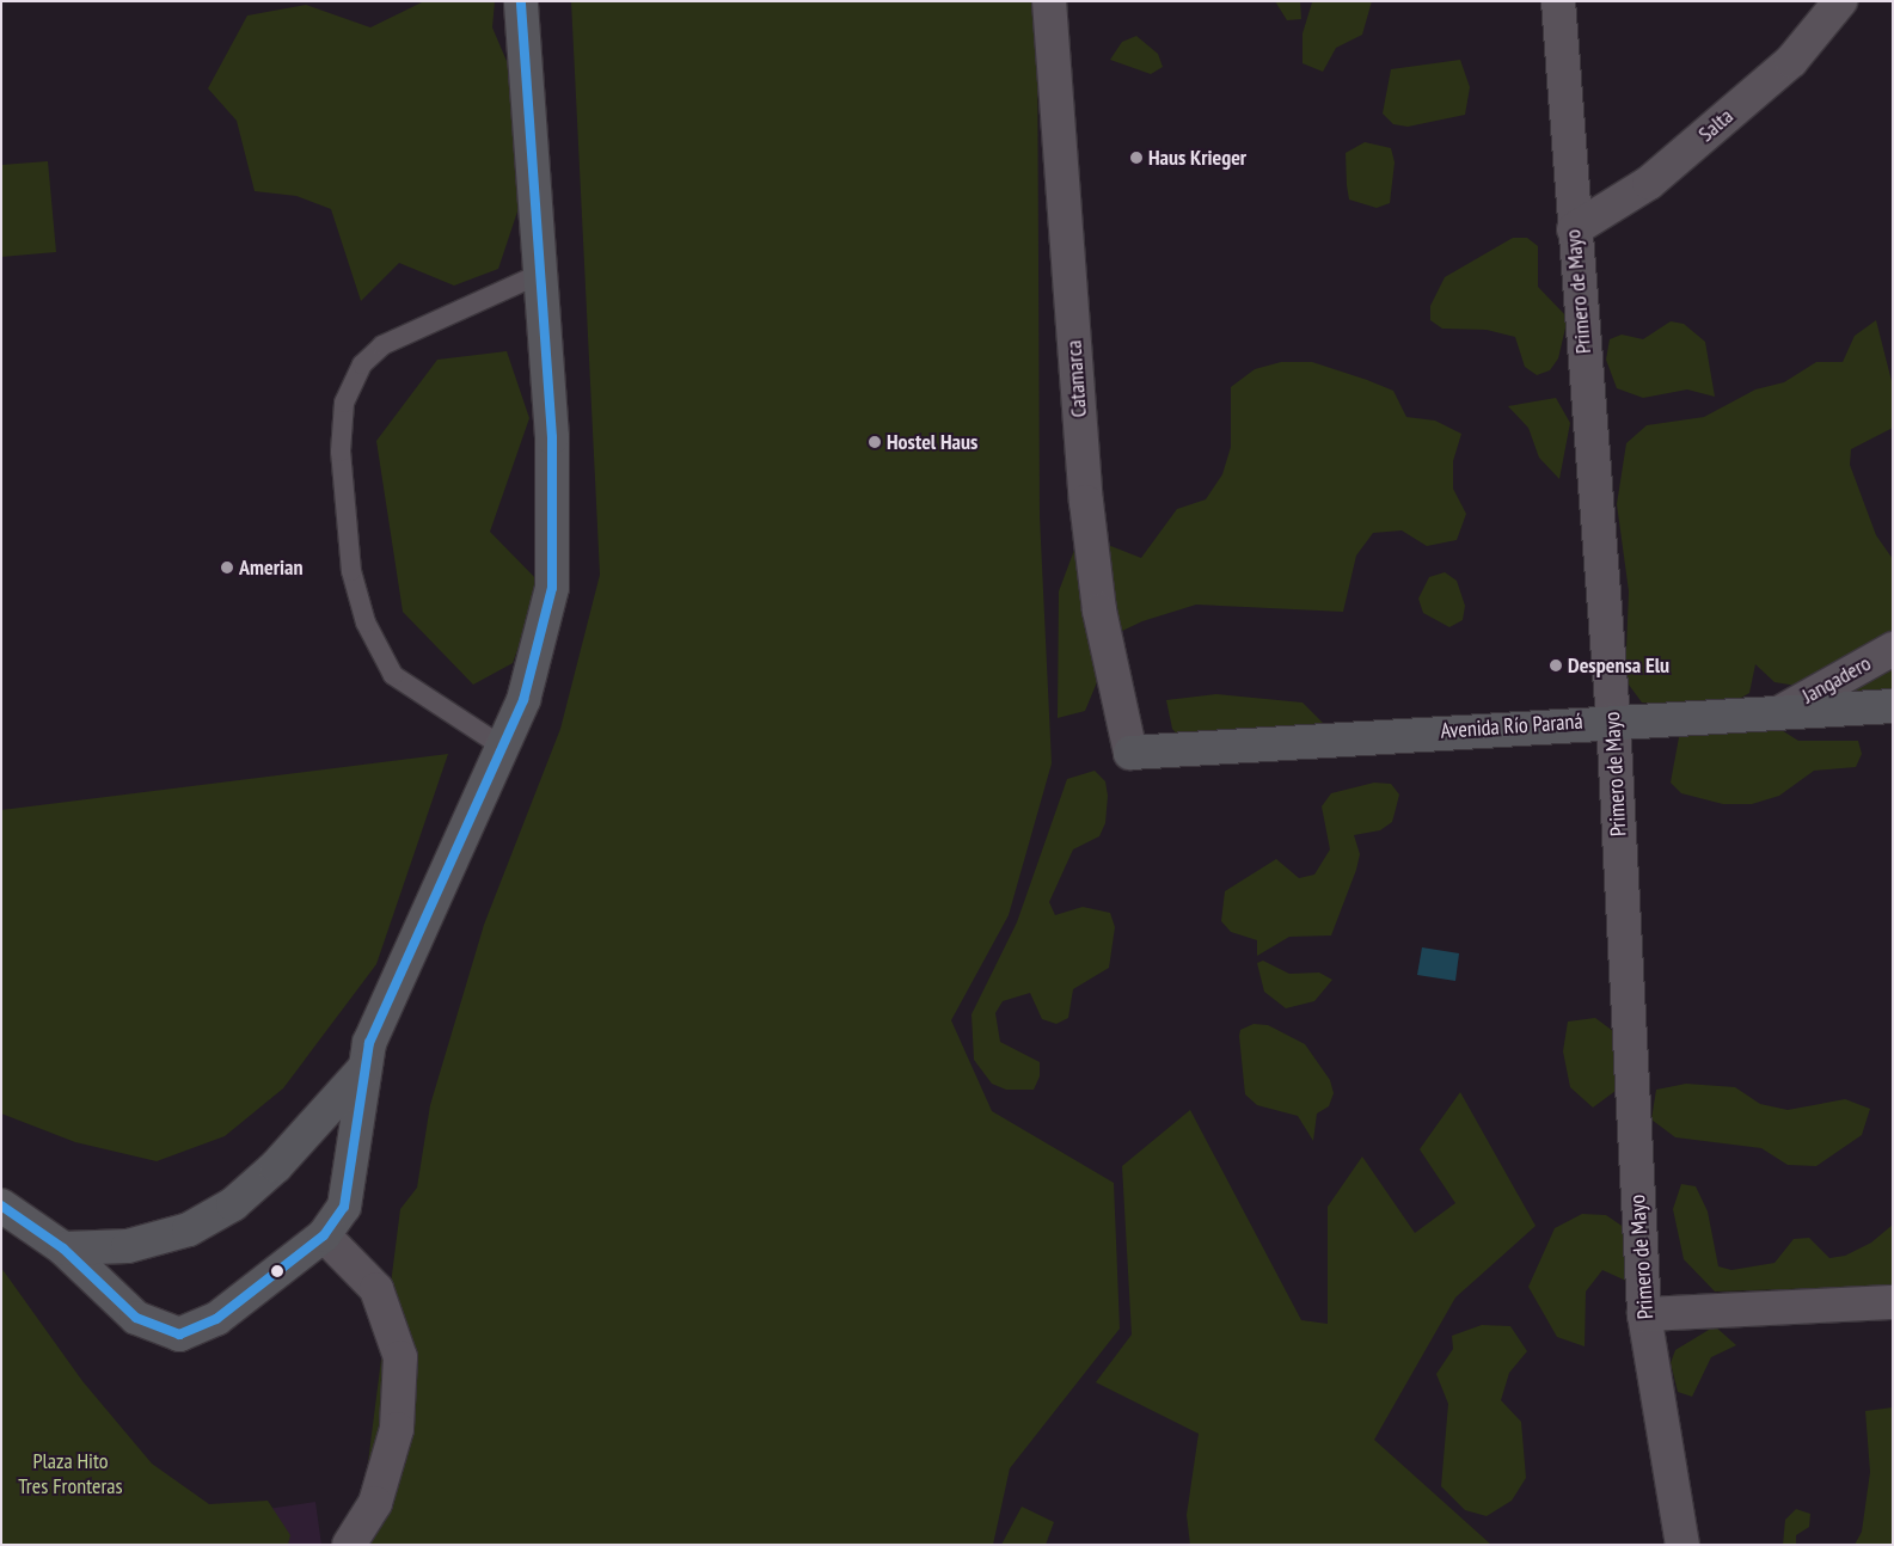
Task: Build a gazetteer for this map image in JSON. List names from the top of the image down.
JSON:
{
  "streets": {
    "main road": ["Avenida Río Paraná"],
    "street": [
      "Salta",
      "Primero de Mayo",
      "Catamarca",
      "Jangadero"
    ]
  },
  "crossings": [
    ["Salta", "Primero de Mayo"],
    ["Primero de Mayo", "Avenida Río Paraná"],
    ["Catamarca", "Avenida Río Paraná"],
    ["Jangadero", "Avenida Río Paraná"]
  ],
  "parks": ["Plaza Hito Tres Fronteras"],
  "places": [
    "Haus Krieger",
    "Hostel Haus",
    "Amerian",
    "Despensa Elu"
  ]
}
